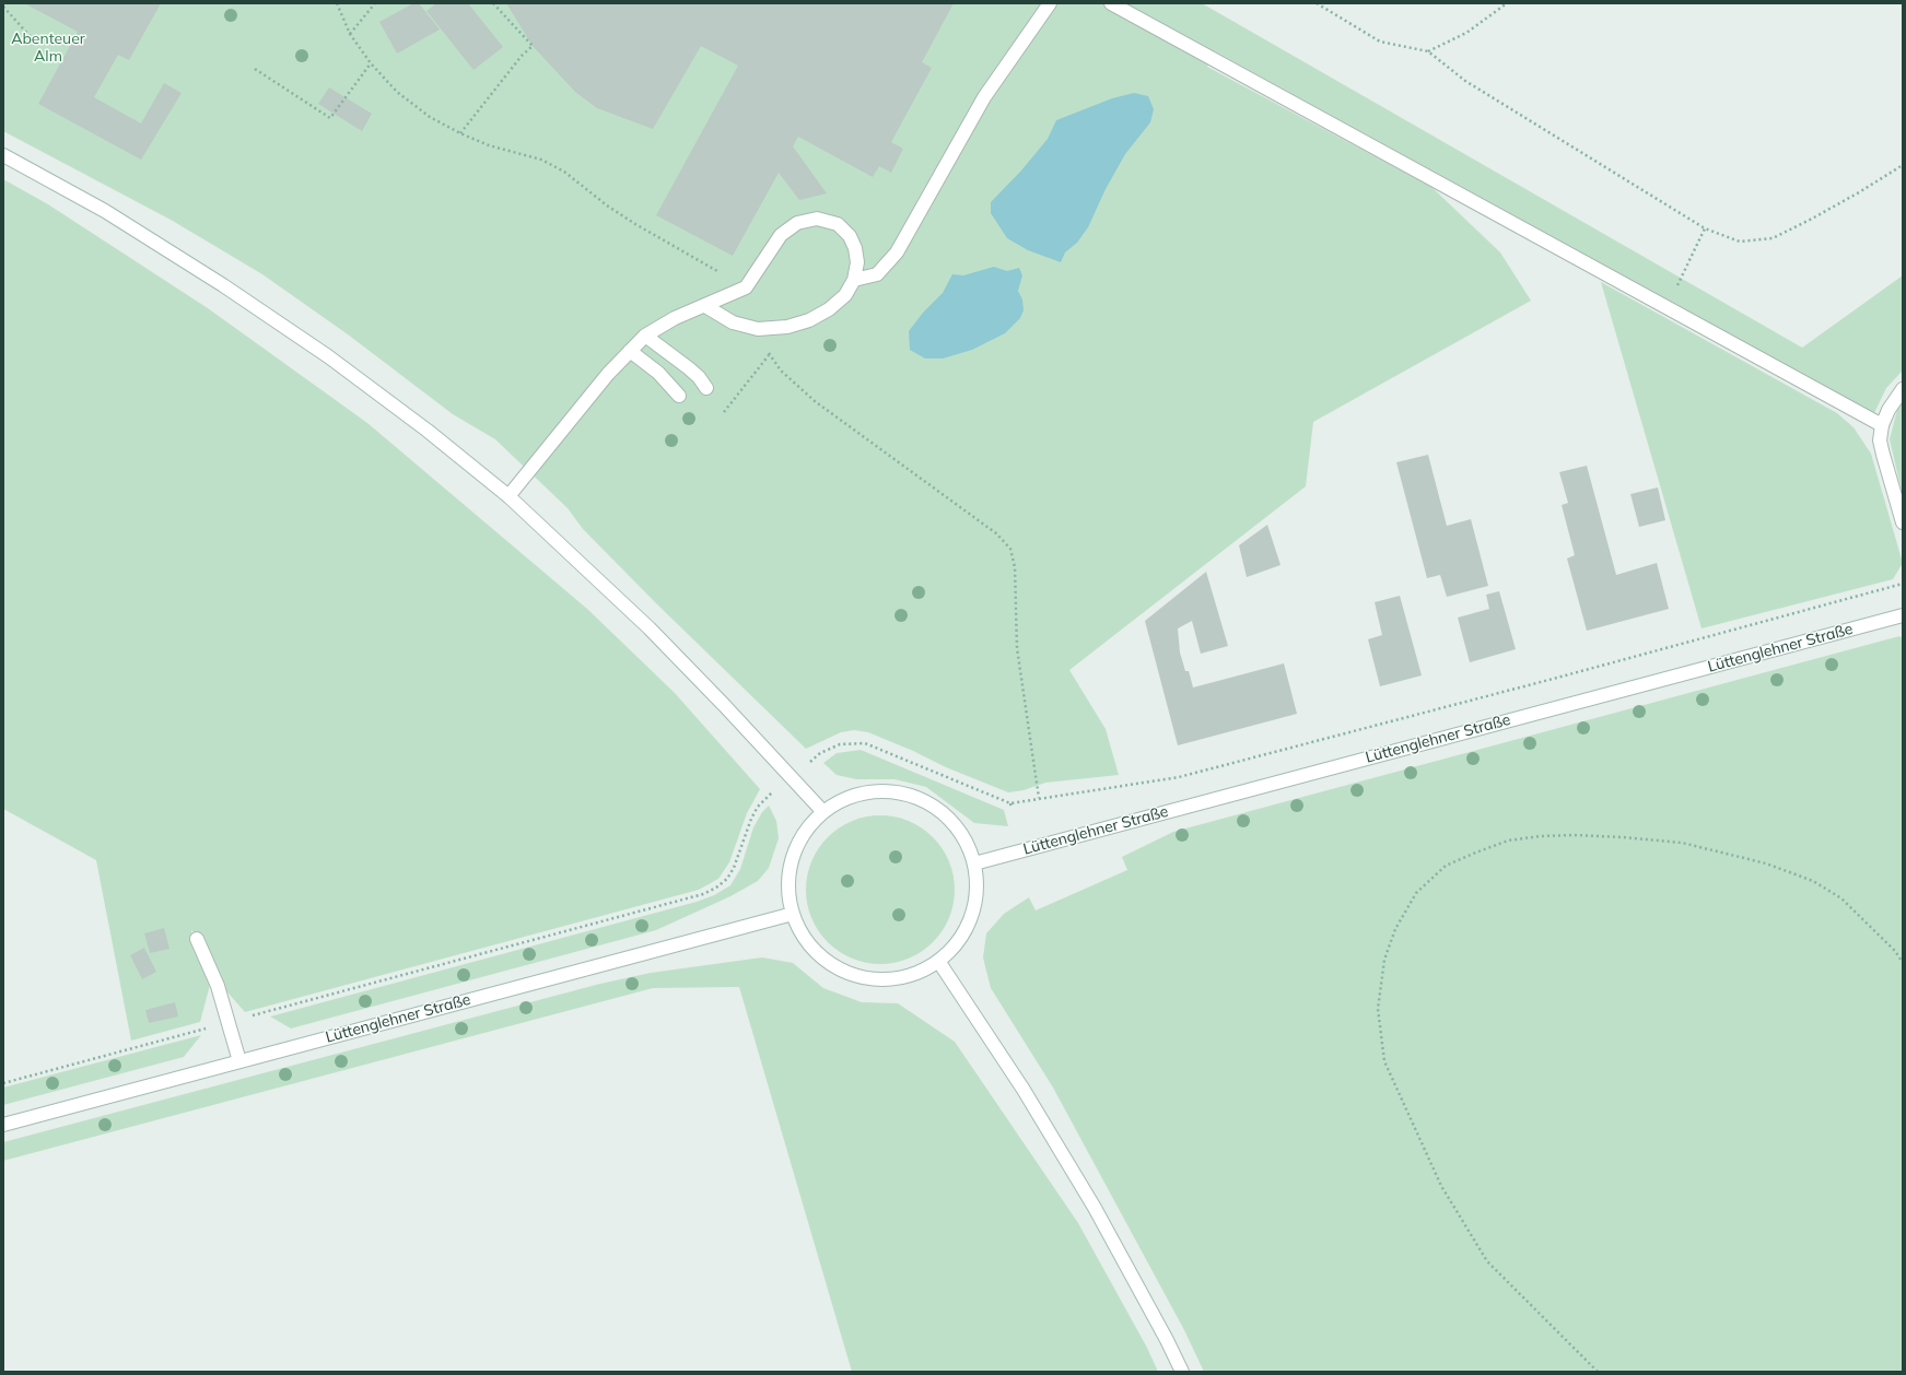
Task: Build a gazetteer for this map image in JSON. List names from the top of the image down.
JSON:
{
  "streets": {
    "main road": ["Lüttenglehner Straße"]
  },
  "parks": ["Abenteuer Alm"]
}
